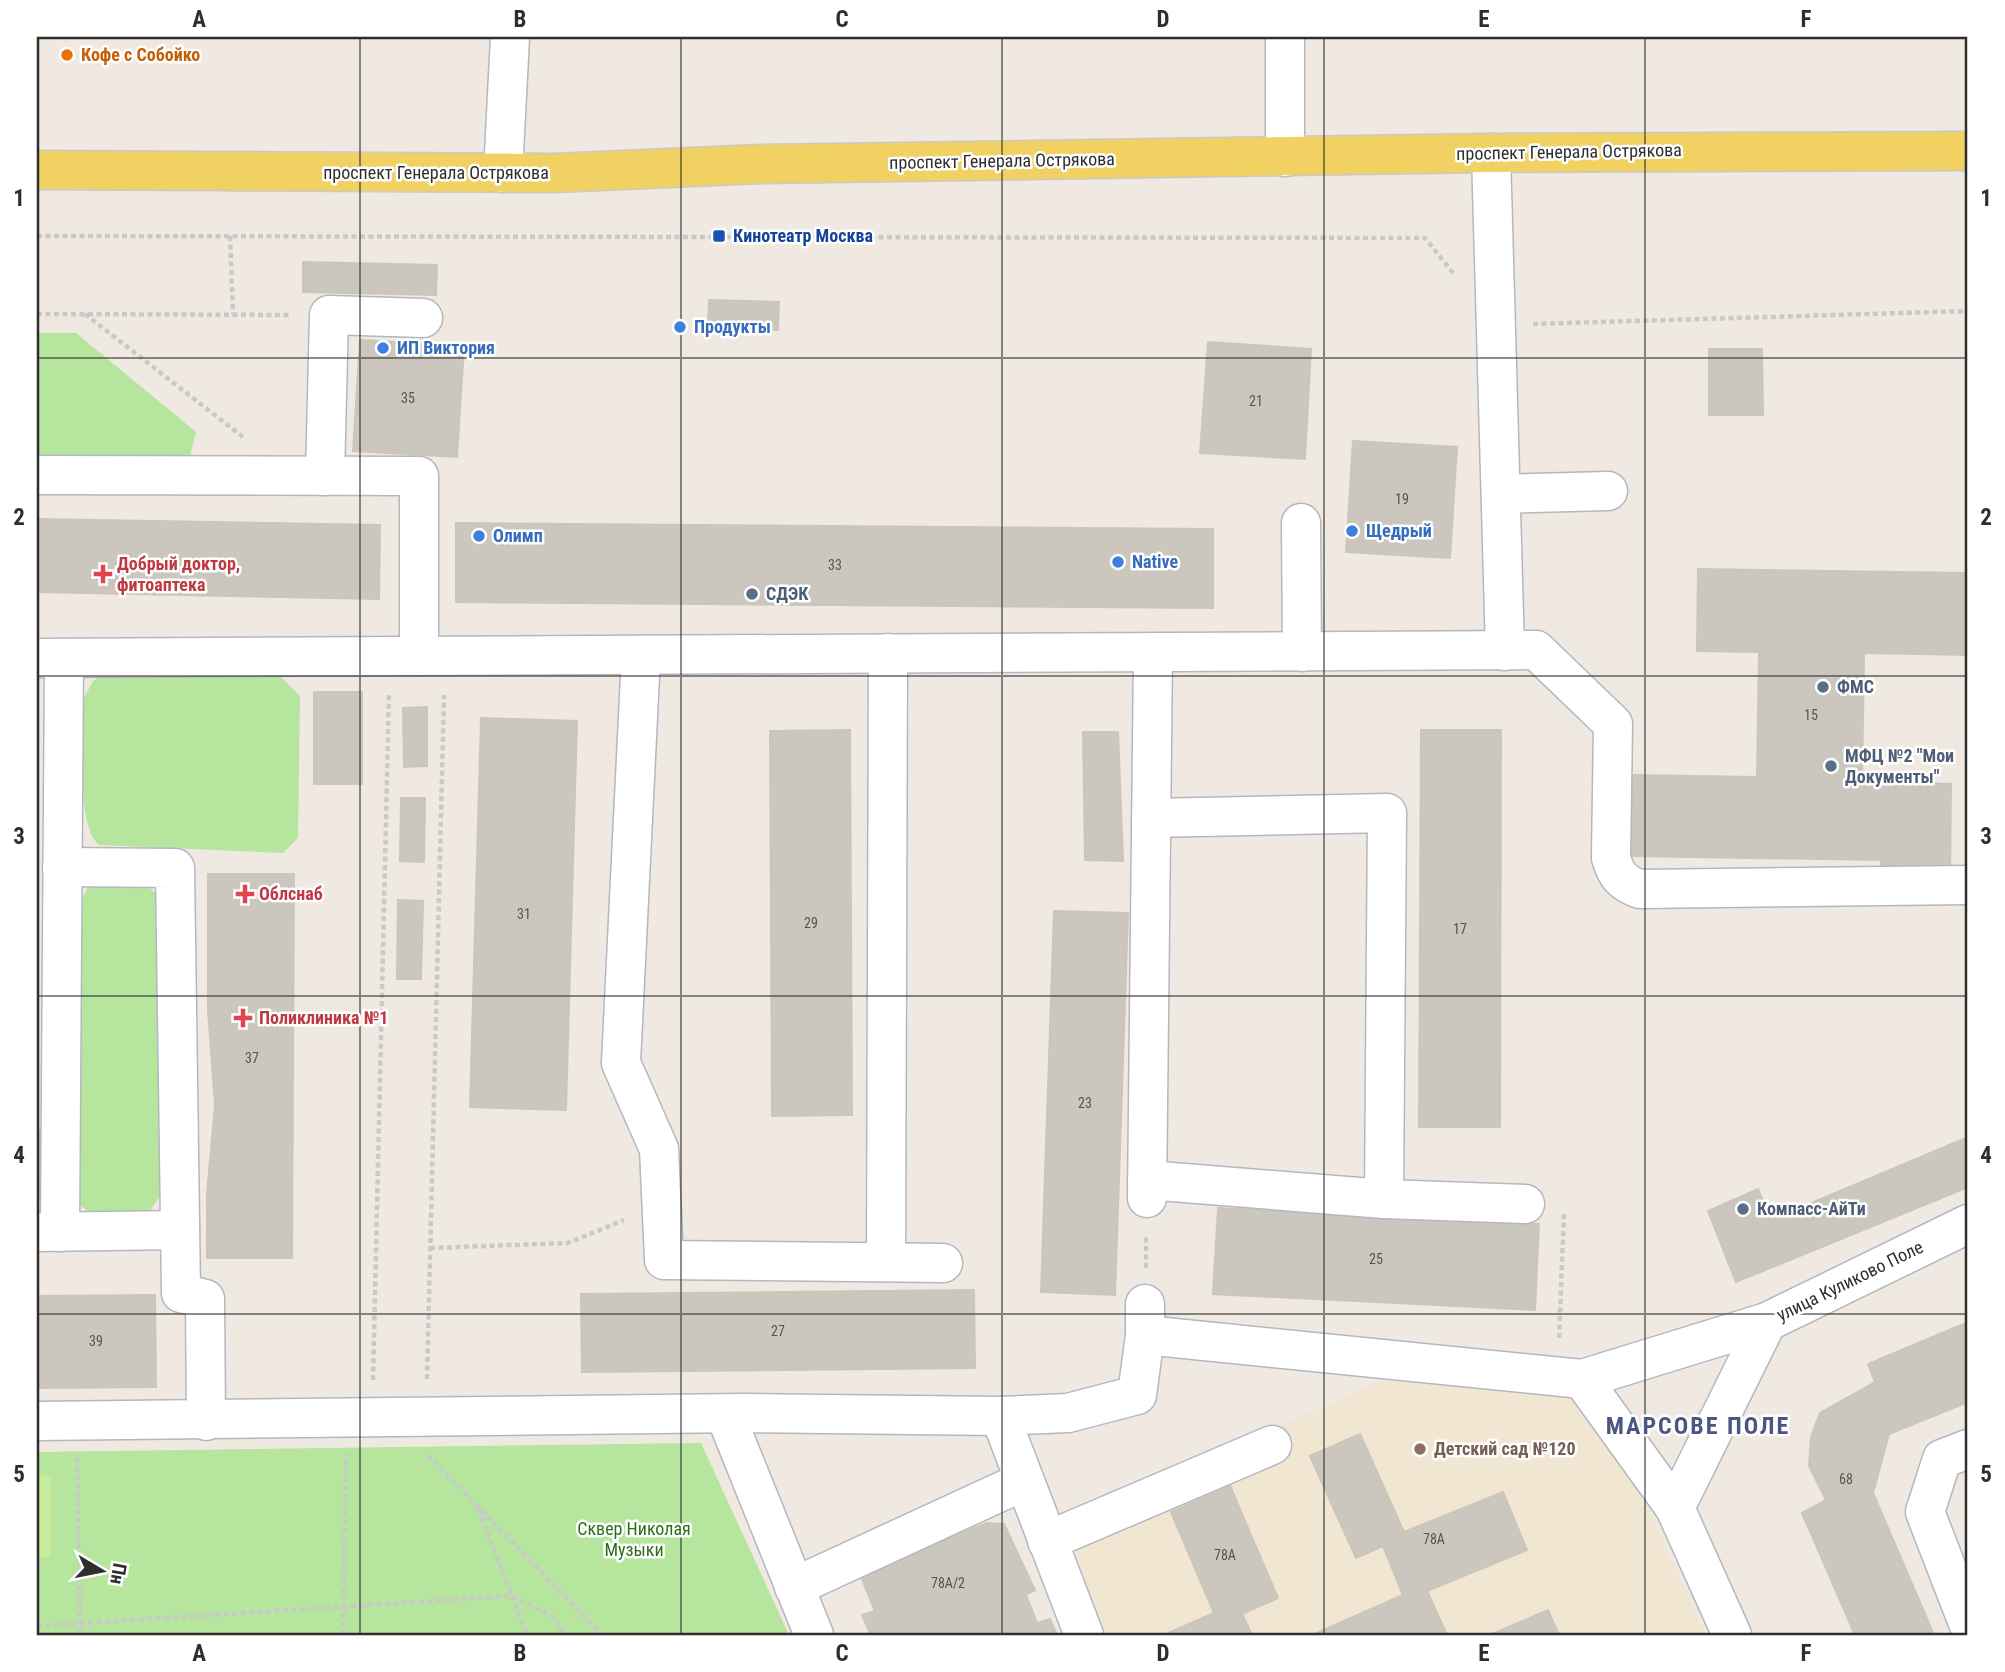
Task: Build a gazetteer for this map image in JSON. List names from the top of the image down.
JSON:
{
  "streets": {
    "main road": ["проспект Генерала Острякова"],
    "street": ["улица Куликово Поле"]
  },
  "districts": ["МАРСОВЕ ПОЛЕ"],
  "parks": ["Сквер Николая Музыки"],
  "places": {
    "other": [
      "Кофе с Собойко",
      "Продукты",
      "ИП Виктория",
      "Щедрый",
      "Олимп",
      "Native",
      "СДЭК",
      "ФМС",
      "МФЦ №2 \"Мои Документы\"",
      "Компасс-АйТи",
      "Детский сад №120"
    ],
    "transit": ["Кинотеатр Москва"],
    "health": ["Добрый доктор, фитоаптека", "Облснаб", "Поликлиника №1"]
  },
  "house_numbers": [
    "35",
    "21",
    "19",
    "33",
    "15",
    "31",
    "29",
    "17",
    "37",
    "23",
    "25",
    "27",
    "39",
    "68",
    "78А",
    "78А",
    "78А/2"
  ],
  "north": "right",
  "grid": {
    "columns": [
      "A",
      "B",
      "C",
      "D",
      "E",
      "F"
    ],
    "rows": [
      "1",
      "2",
      "3",
      "4",
      "5"
    ]
  }
}
